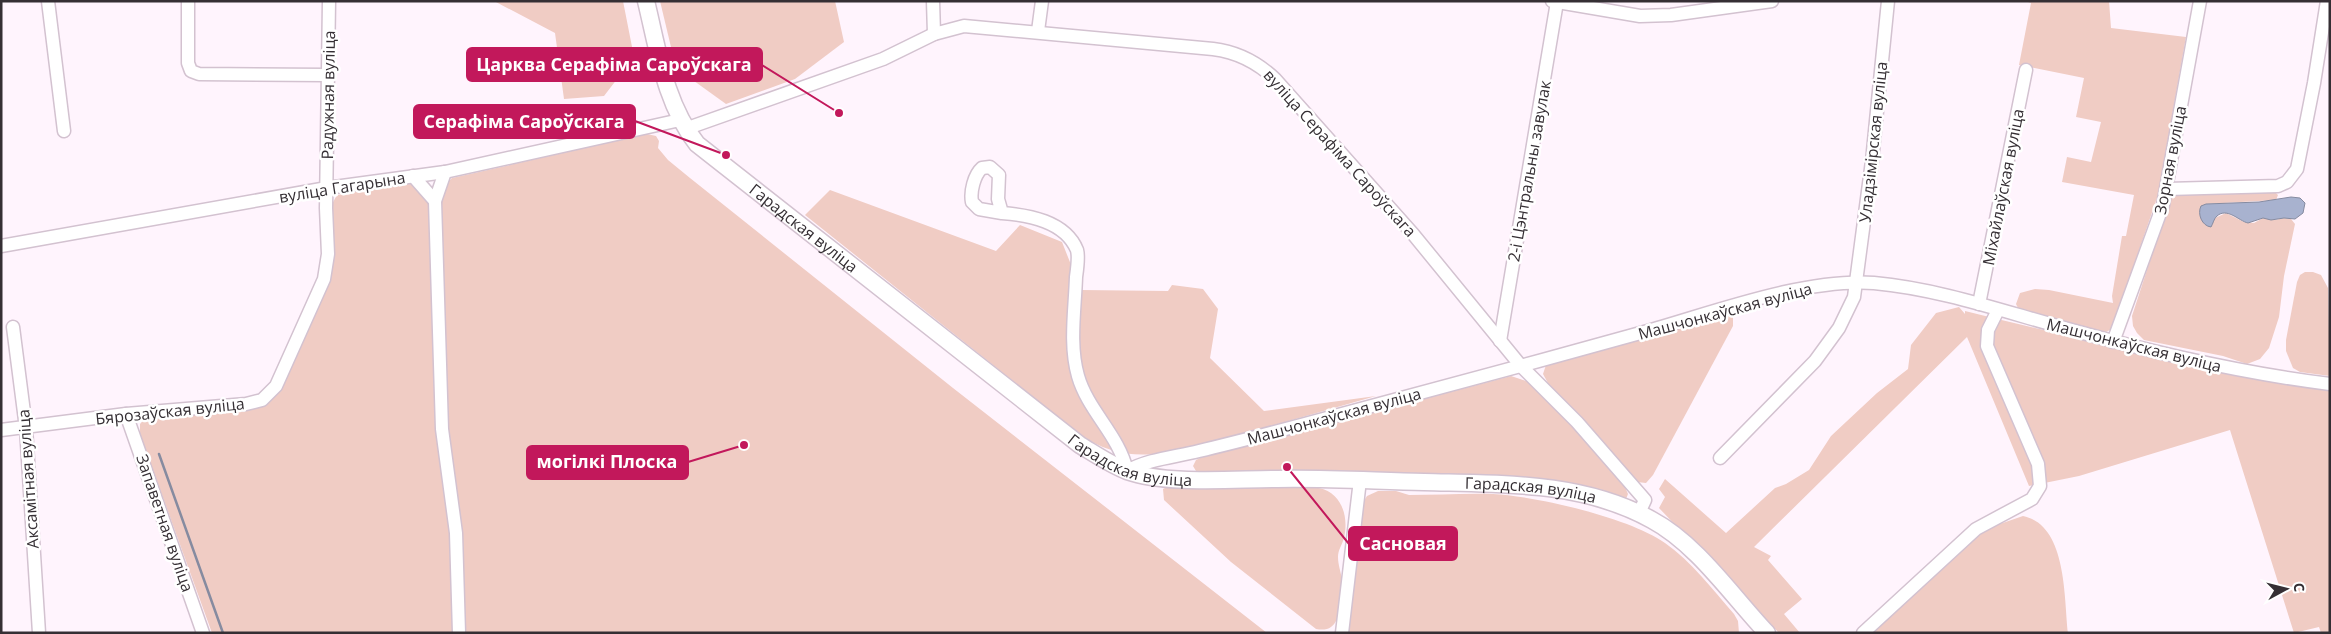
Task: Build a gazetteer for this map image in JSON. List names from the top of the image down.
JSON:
{
  "streets": {
    "main road": ["Гарадская вуліца"],
    "street": [
      "Радужная вуліца",
      "Уладзімірская вуліца",
      "вуліца Серафіма Сароўскага",
      "Зорная вуліца",
      "2-і Цэнтральны завулак",
      "вуліца Гагарына",
      "Міхайлаўская вуліца",
      "Машчонкаўская вуліца",
      "Бярозаўская вуліца",
      "Аксамітная вуліца",
      "Запаветная вуліца"
    ]
  },
  "crossings": [
    ["Радужная вуліца", "вуліца Гагарына"],
    ["Радужная вуліца", "Бярозаўская вуліца"],
    ["Уладзімірская вуліца", "Машчонкаўская вуліца"],
    ["вуліца Серафіма Сароўскага", "2-і Цэнтральны завулак"],
    ["вуліца Серафіма Сароўскага", "вуліца Гагарына"],
    ["вуліца Серафіма Сароўскага", "Гарадская вуліца"],
    ["вуліца Серафіма Сароўскага", "Машчонкаўская вуліца"],
    ["Зорная вуліца", "Машчонкаўская вуліца"],
    ["вуліца Гагарына", "Гарадская вуліца"],
    ["вуліца Гагарына", "Бярозаўская вуліца"],
    ["Міхайлаўская вуліца", "Машчонкаўская вуліца"],
    ["Гарадская вуліца", "Машчонкаўская вуліца"],
    ["Бярозаўская вуліца", "Аксамітная вуліца"],
    ["Бярозаўская вуліца", "Запаветная вуліца"]
  ],
  "places": [
    "Царква Серафіма Сароўскага",
    "Серафіма Сароўскага",
    "могілкі Плоска",
    "Сасновая"
  ],
  "north": "right"
}
